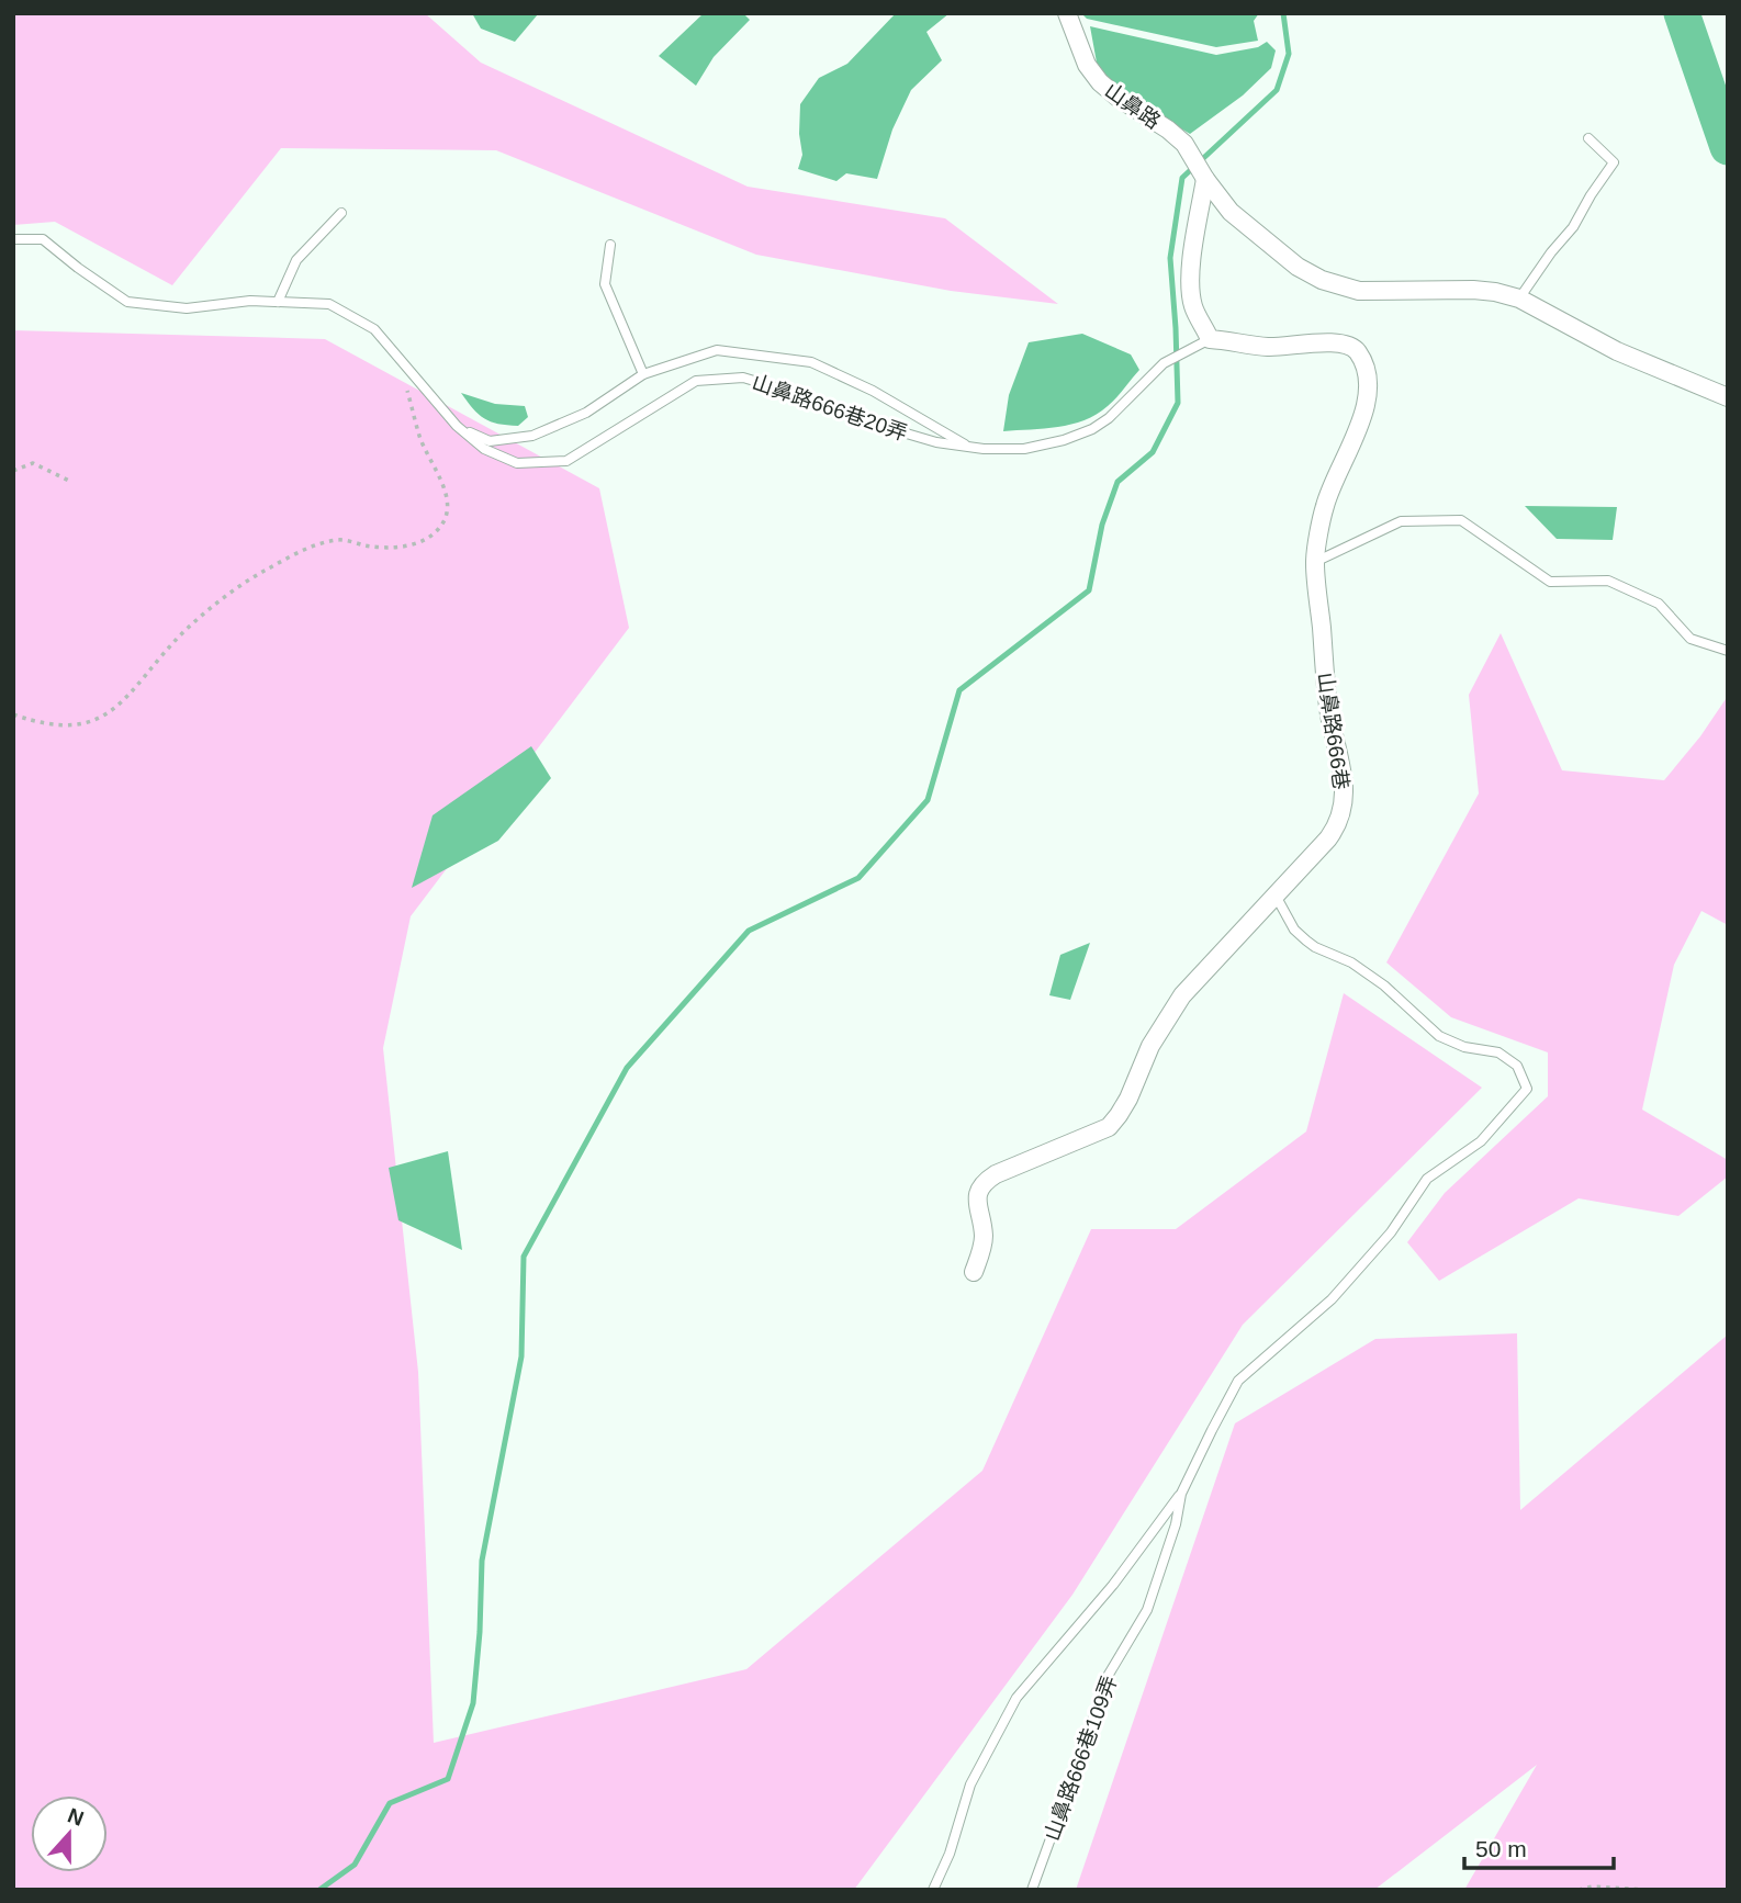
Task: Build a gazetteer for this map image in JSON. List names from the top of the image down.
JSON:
{
  "streets": {
    "street": ["山鼻路", "山鼻路666巷"],
    "lane": ["山鼻路666巷20弄", "山鼻路666巷109弄"]
  },
  "crossings": [
    ["山鼻路666巷20弄", "山鼻路666巷"],
    ["山鼻路666巷", "山鼻路666巷109弄"]
  ],
  "scale_bar": "50 m",
  "north": "top"
}
